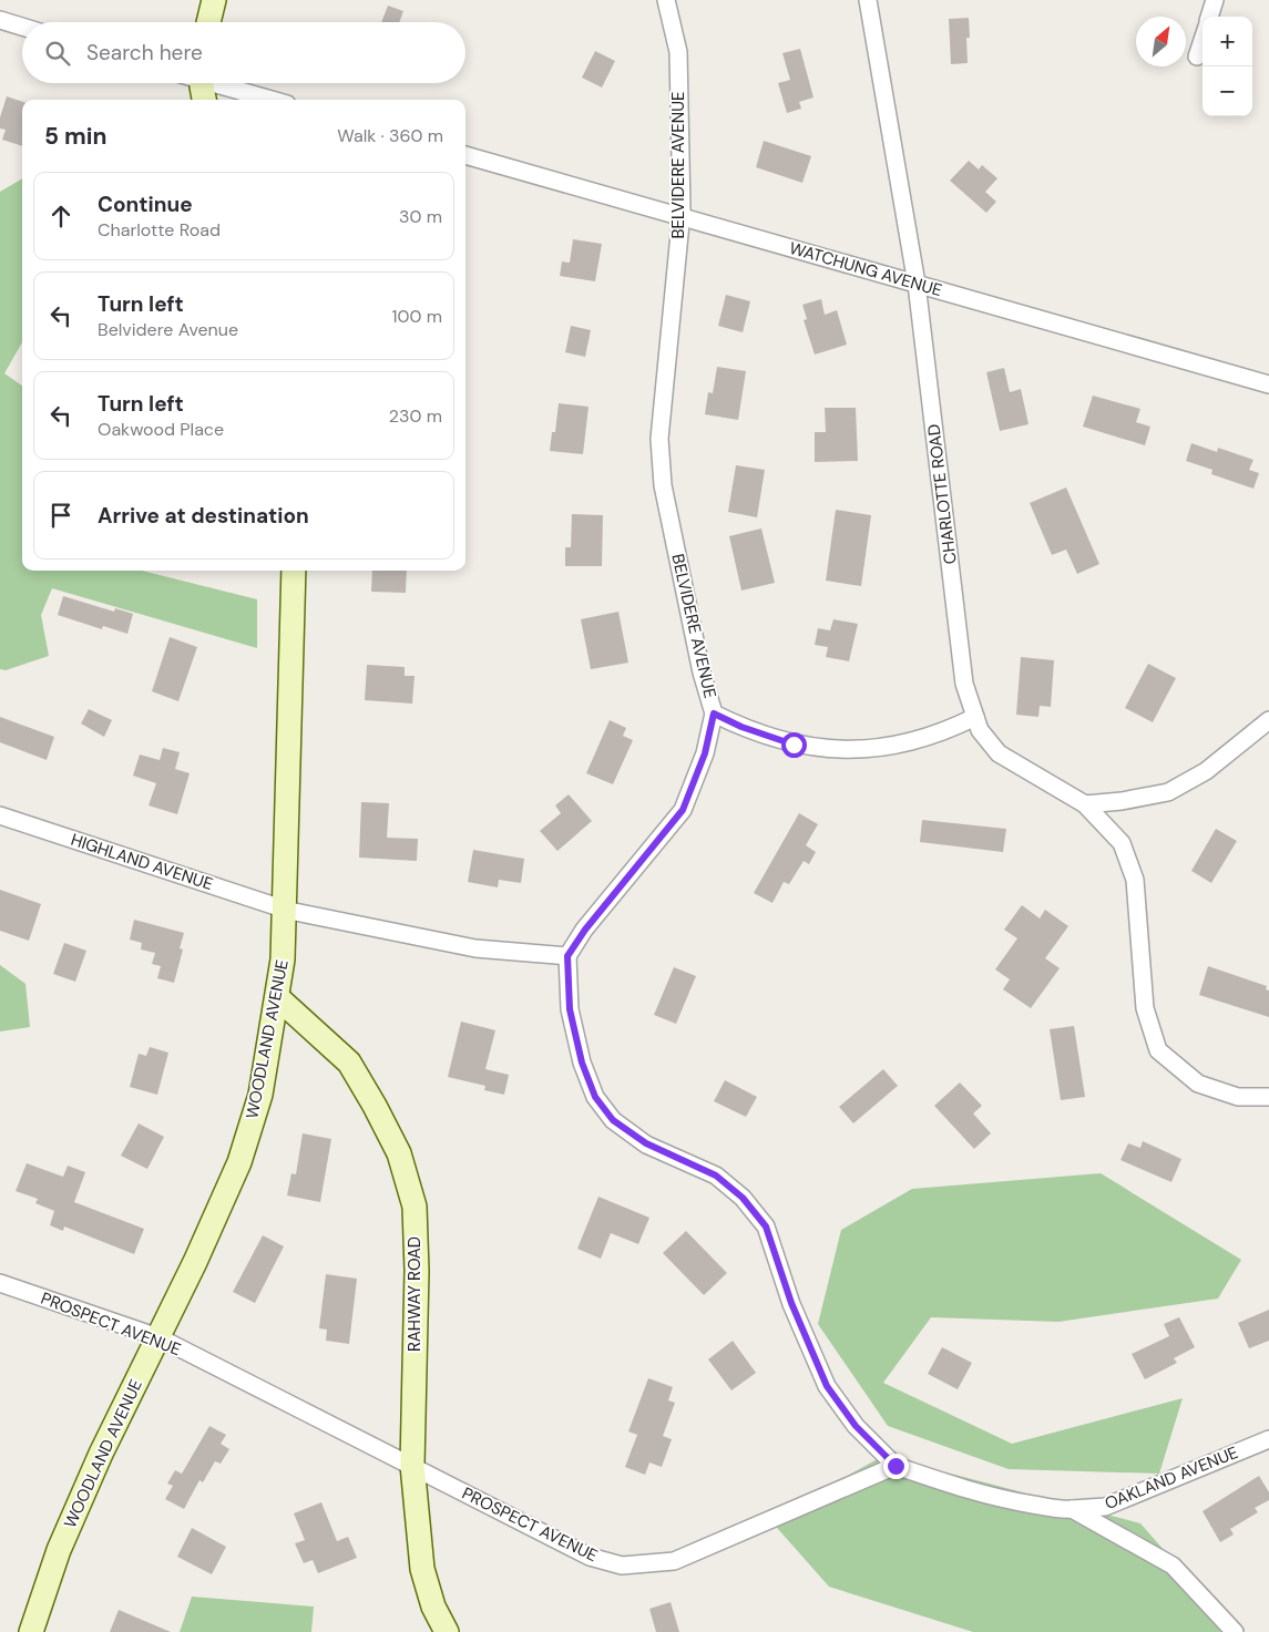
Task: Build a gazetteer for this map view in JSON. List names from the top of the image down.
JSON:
{
  "streets": {
    "street": [
      "BELVIDERE AVENUE",
      "WATCHUNG AVENUE",
      "CHARLOTTE ROAD",
      "HIGHLAND AVENUE",
      "WOODLAND AVENUE",
      "RAHWAY ROAD",
      "PROSPECT AVENUE",
      "OAKLAND AVENUE"
    ]
  },
  "crossings": [
    ["BELVIDERE AVENUE", "WATCHUNG AVENUE"],
    ["WATCHUNG AVENUE", "CHARLOTTE ROAD"],
    ["HIGHLAND AVENUE", "WOODLAND AVENUE"],
    ["WOODLAND AVENUE", "RAHWAY ROAD"],
    ["WOODLAND AVENUE", "PROSPECT AVENUE"],
    ["RAHWAY ROAD", "PROSPECT AVENUE"]
  ],
  "north": "top right",
  "page": {
    "map_buttons": ["+", "−"],
    "search": "Search here",
    "heading": ["5 min", "Walk · 360 m"],
    "list": [
      ["Continue", "Charlotte Road", "30 m"],
      ["Turn left", "Belvidere Avenue", "100 m"],
      ["Turn left", "Oakwood Place", "230 m"],
      "Arrive at destination"
    ]
  }
}
